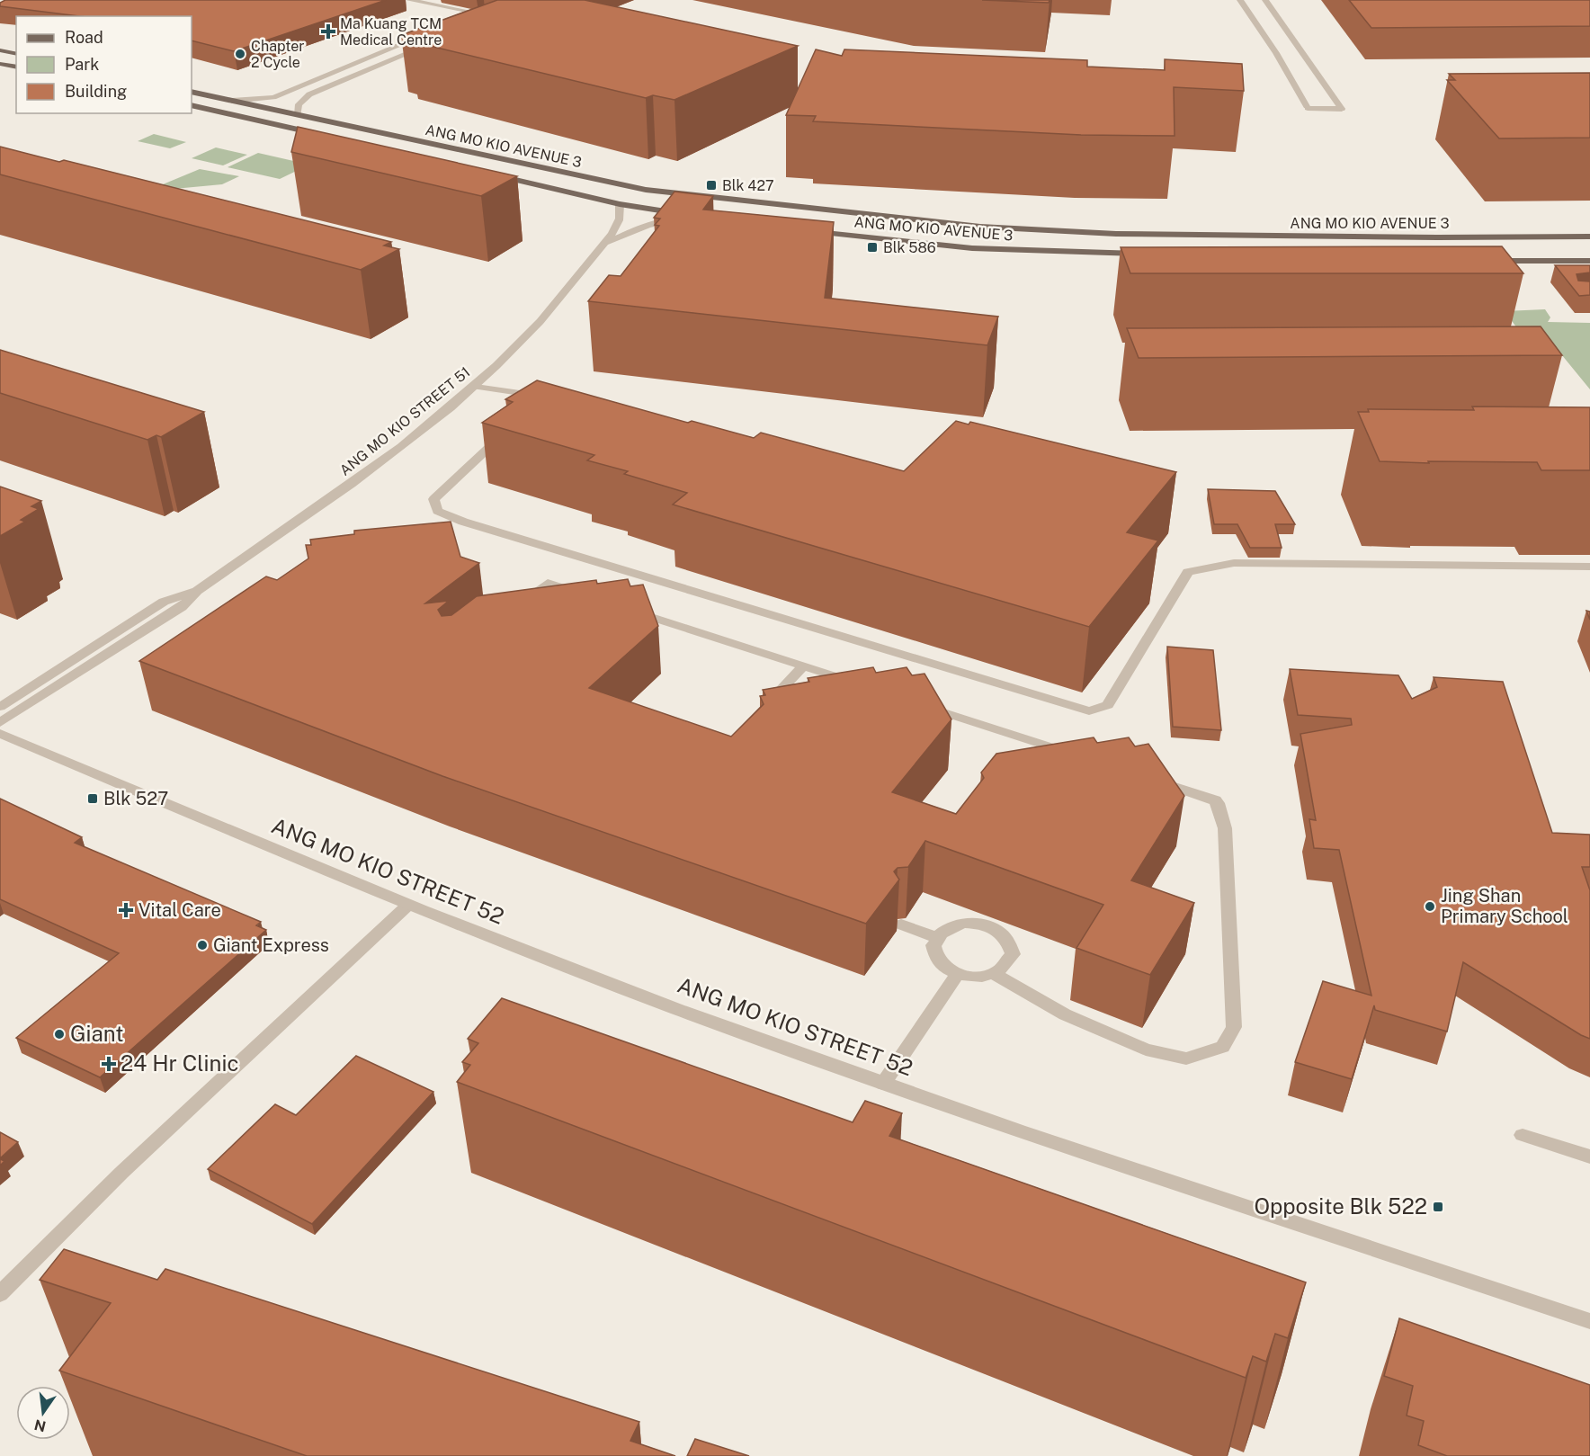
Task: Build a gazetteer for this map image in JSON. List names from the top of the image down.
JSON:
{
  "streets": {
    "main road": ["ANG MO KIO AVENUE 3"],
    "street": ["ANG MO KIO STREET 51", "ANG MO KIO STREET 52"]
  },
  "crossings": [
    ["ANG MO KIO AVENUE 3", "ANG MO KIO STREET 51"]
  ],
  "places": {
    "health": ["Ma Kuang TCM Medical Centre", "Vital Care", "24 Hr Clinic"],
    "other": [
      "Chapter 2 Cycle",
      "Jing Shan Primary School",
      "Giant Express",
      "Giant"
    ],
    "transit": [
      "Blk 427",
      "Blk 586",
      "Blk 527",
      "Opposite Blk 522"
    ]
  },
  "legend": ["Road", "Park", "Building"],
  "north": "bottom"
}
